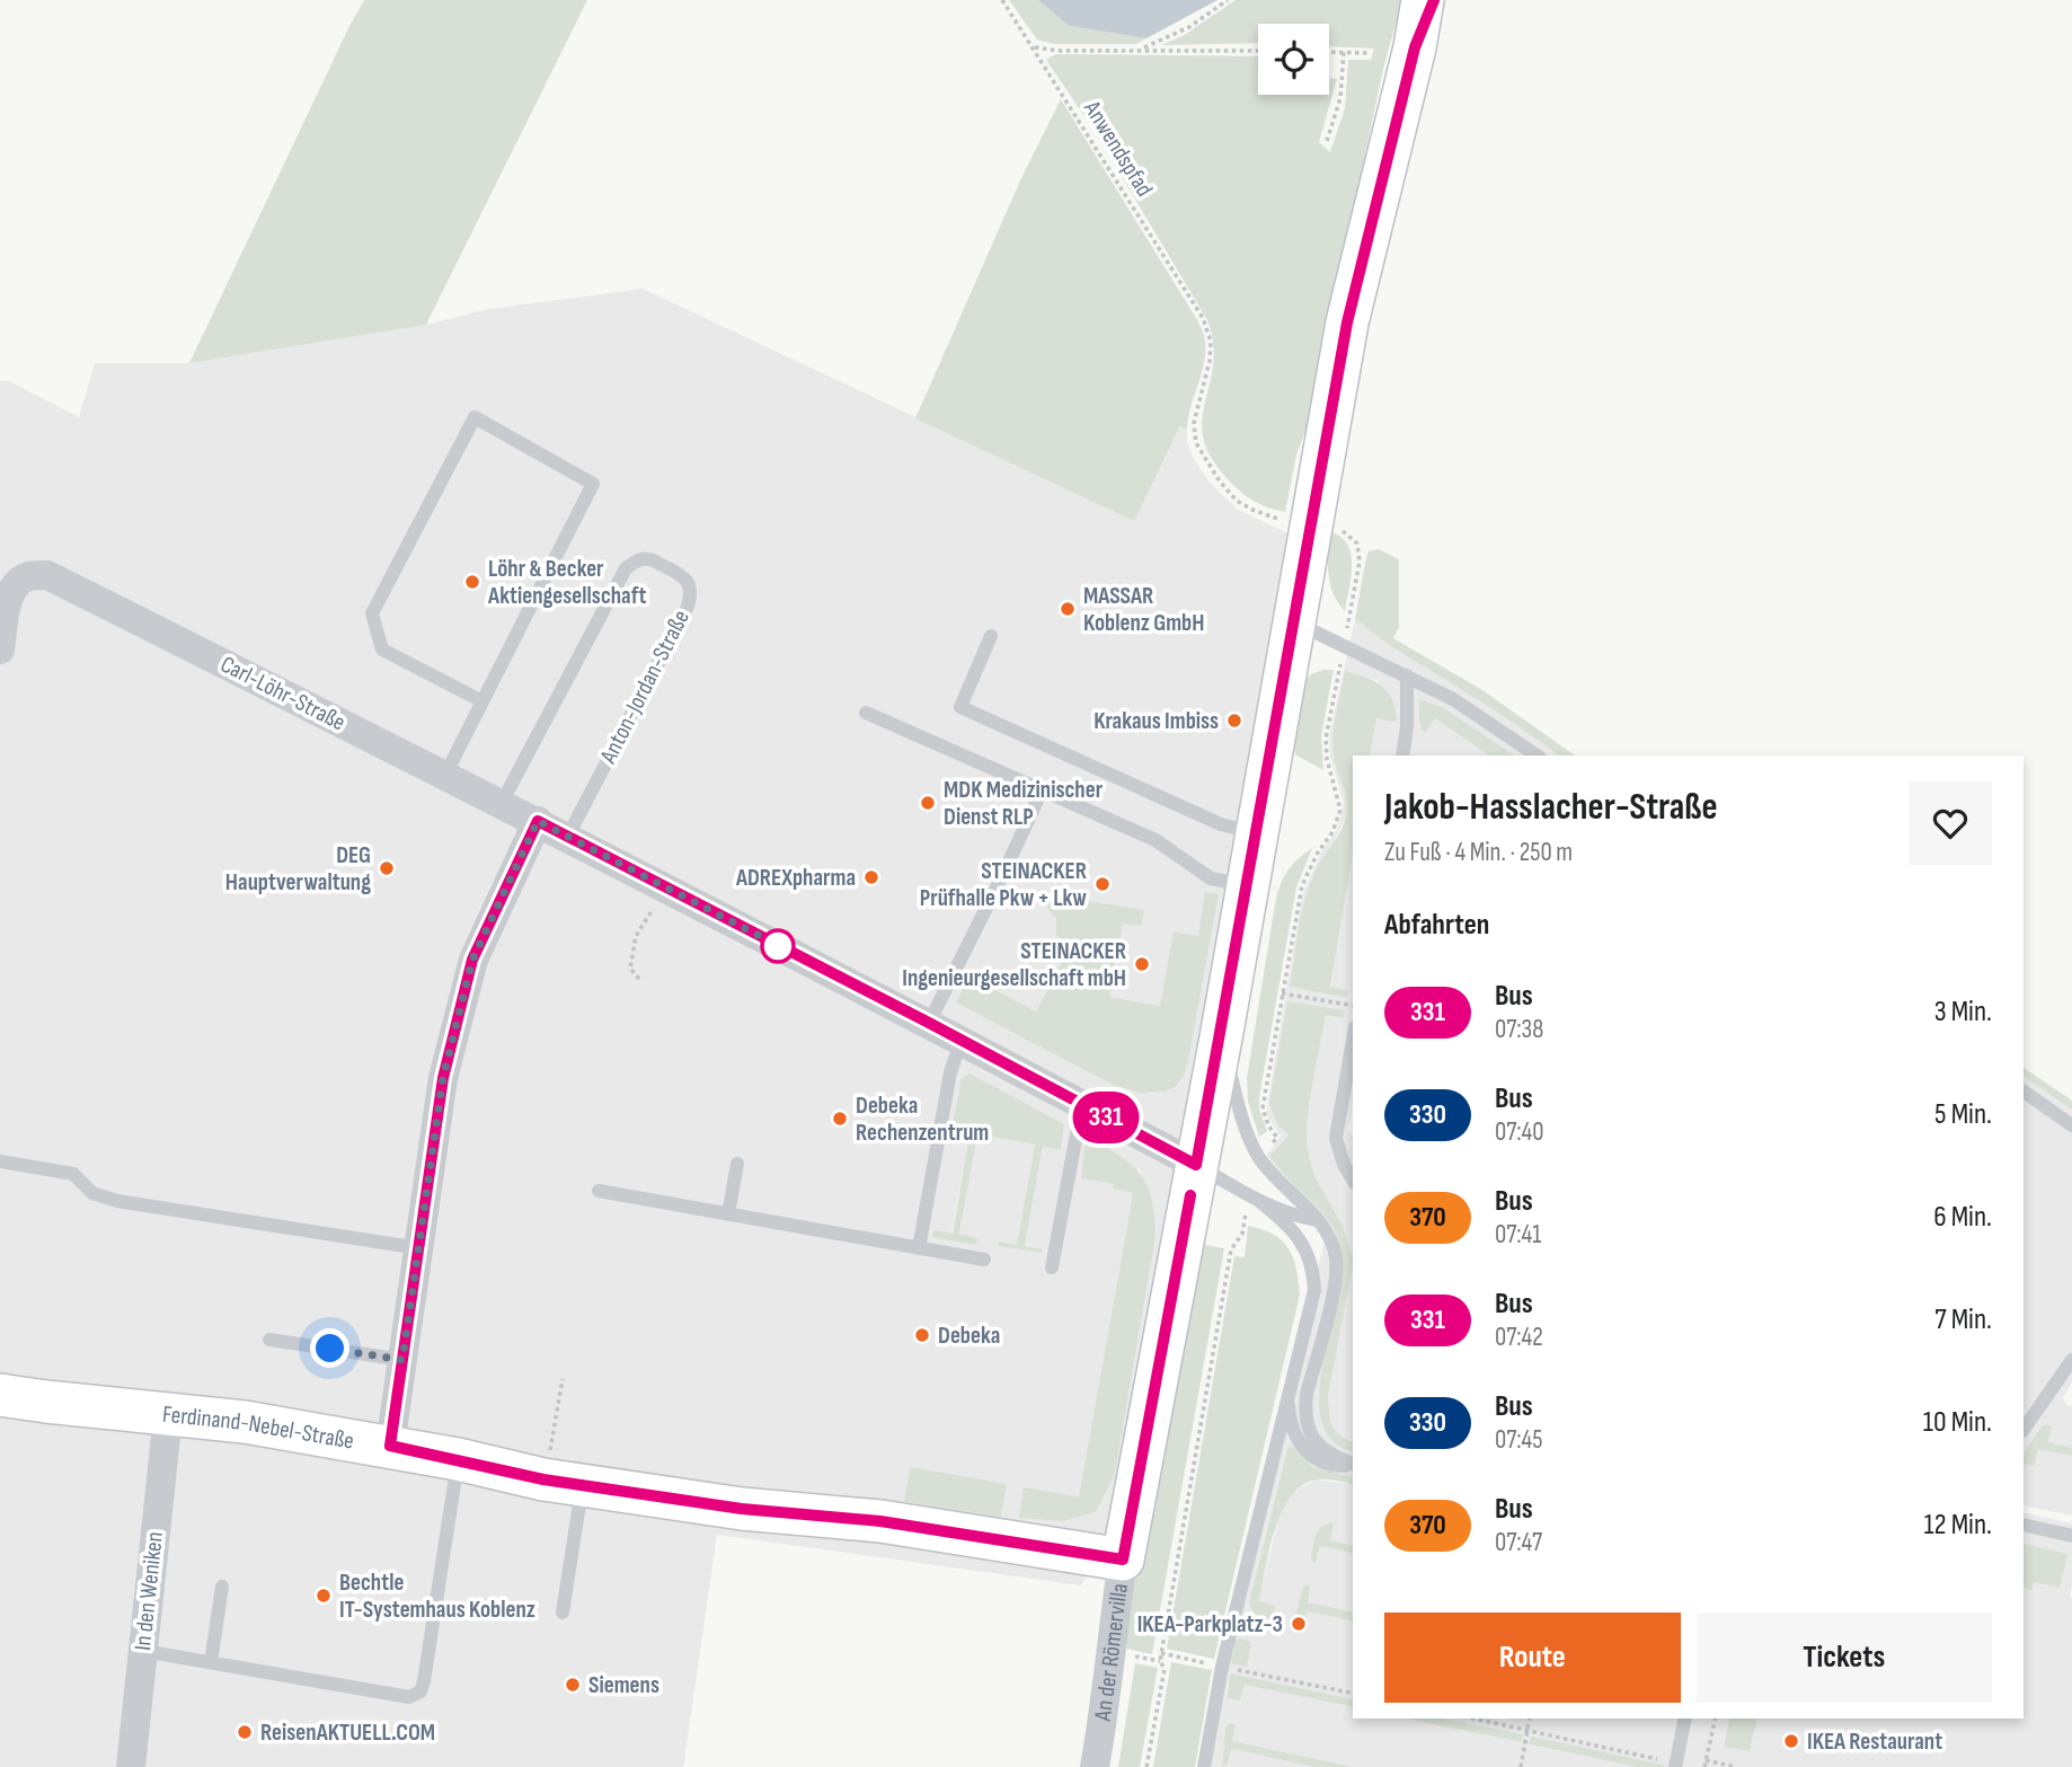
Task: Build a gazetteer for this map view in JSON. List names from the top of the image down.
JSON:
{
  "streets": {
    "street": [
      "Carl-Löhr-Straße",
      "Ferdinand-Nebel-Straße",
      "In den Weniken",
      "An der Römervilla"
    ],
    "lane": ["Anton-Jordan-Straße"],
    "path": ["Anwendspfad"]
  },
  "crossings": [
    ["Anwendspfad", "An der Römervilla"],
    ["Anton-Jordan-Straße", "Carl-Löhr-Straße"],
    ["Carl-Löhr-Straße", "An der Römervilla"],
    ["Ferdinand-Nebel-Straße", "In den Weniken"],
    ["Ferdinand-Nebel-Straße", "An der Römervilla"]
  ],
  "places": [
    "Löhr & Becker Aktiengesellschaft",
    "MASSAR Koblenz GmbH",
    "Krakaus Imbiss",
    "MDK Medizinischer Dienst RLP",
    "DEG Hauptverwaltung",
    "ADREXpharma",
    "STEINACKER Prüfhalle Pkw + Lkw",
    "STEINACKER Ingenieurgesellschaft mbH",
    "Debeka Rechenzentrum",
    "Debeka",
    "Bechtle IT-Systemhaus Koblenz",
    "IKEA-Parkplatz-3",
    "Siemens",
    "ReisenAKTUELL.COM",
    "IKEA Restaurant"
  ],
  "lines": ["bus line 331"],
  "page": {
    "on_map": "331",
    "heading": [
      ["Jakob-Hasslacher-Straße", "Zu Fuß · 4 Min. · 250 m"],
      "Abfahrten"
    ],
    "list": [
      {
        "mark": "331",
        "name": "Bus",
        "note": "07:38",
        "value": "3 Min."
      },
      {
        "mark": "330",
        "name": "Bus",
        "note": "07:40",
        "value": "5 Min."
      },
      {
        "mark": "370",
        "name": "Bus",
        "note": "07:41",
        "value": "6 Min."
      },
      {
        "mark": "331",
        "name": "Bus",
        "note": "07:42",
        "value": "7 Min."
      },
      {
        "mark": "330",
        "name": "Bus",
        "note": "07:45",
        "value": "10 Min."
      },
      {
        "mark": "370",
        "name": "Bus",
        "note": "07:47",
        "value": "12 Min."
      }
    ],
    "buttons": ["Route", "Tickets"]
  }
}
